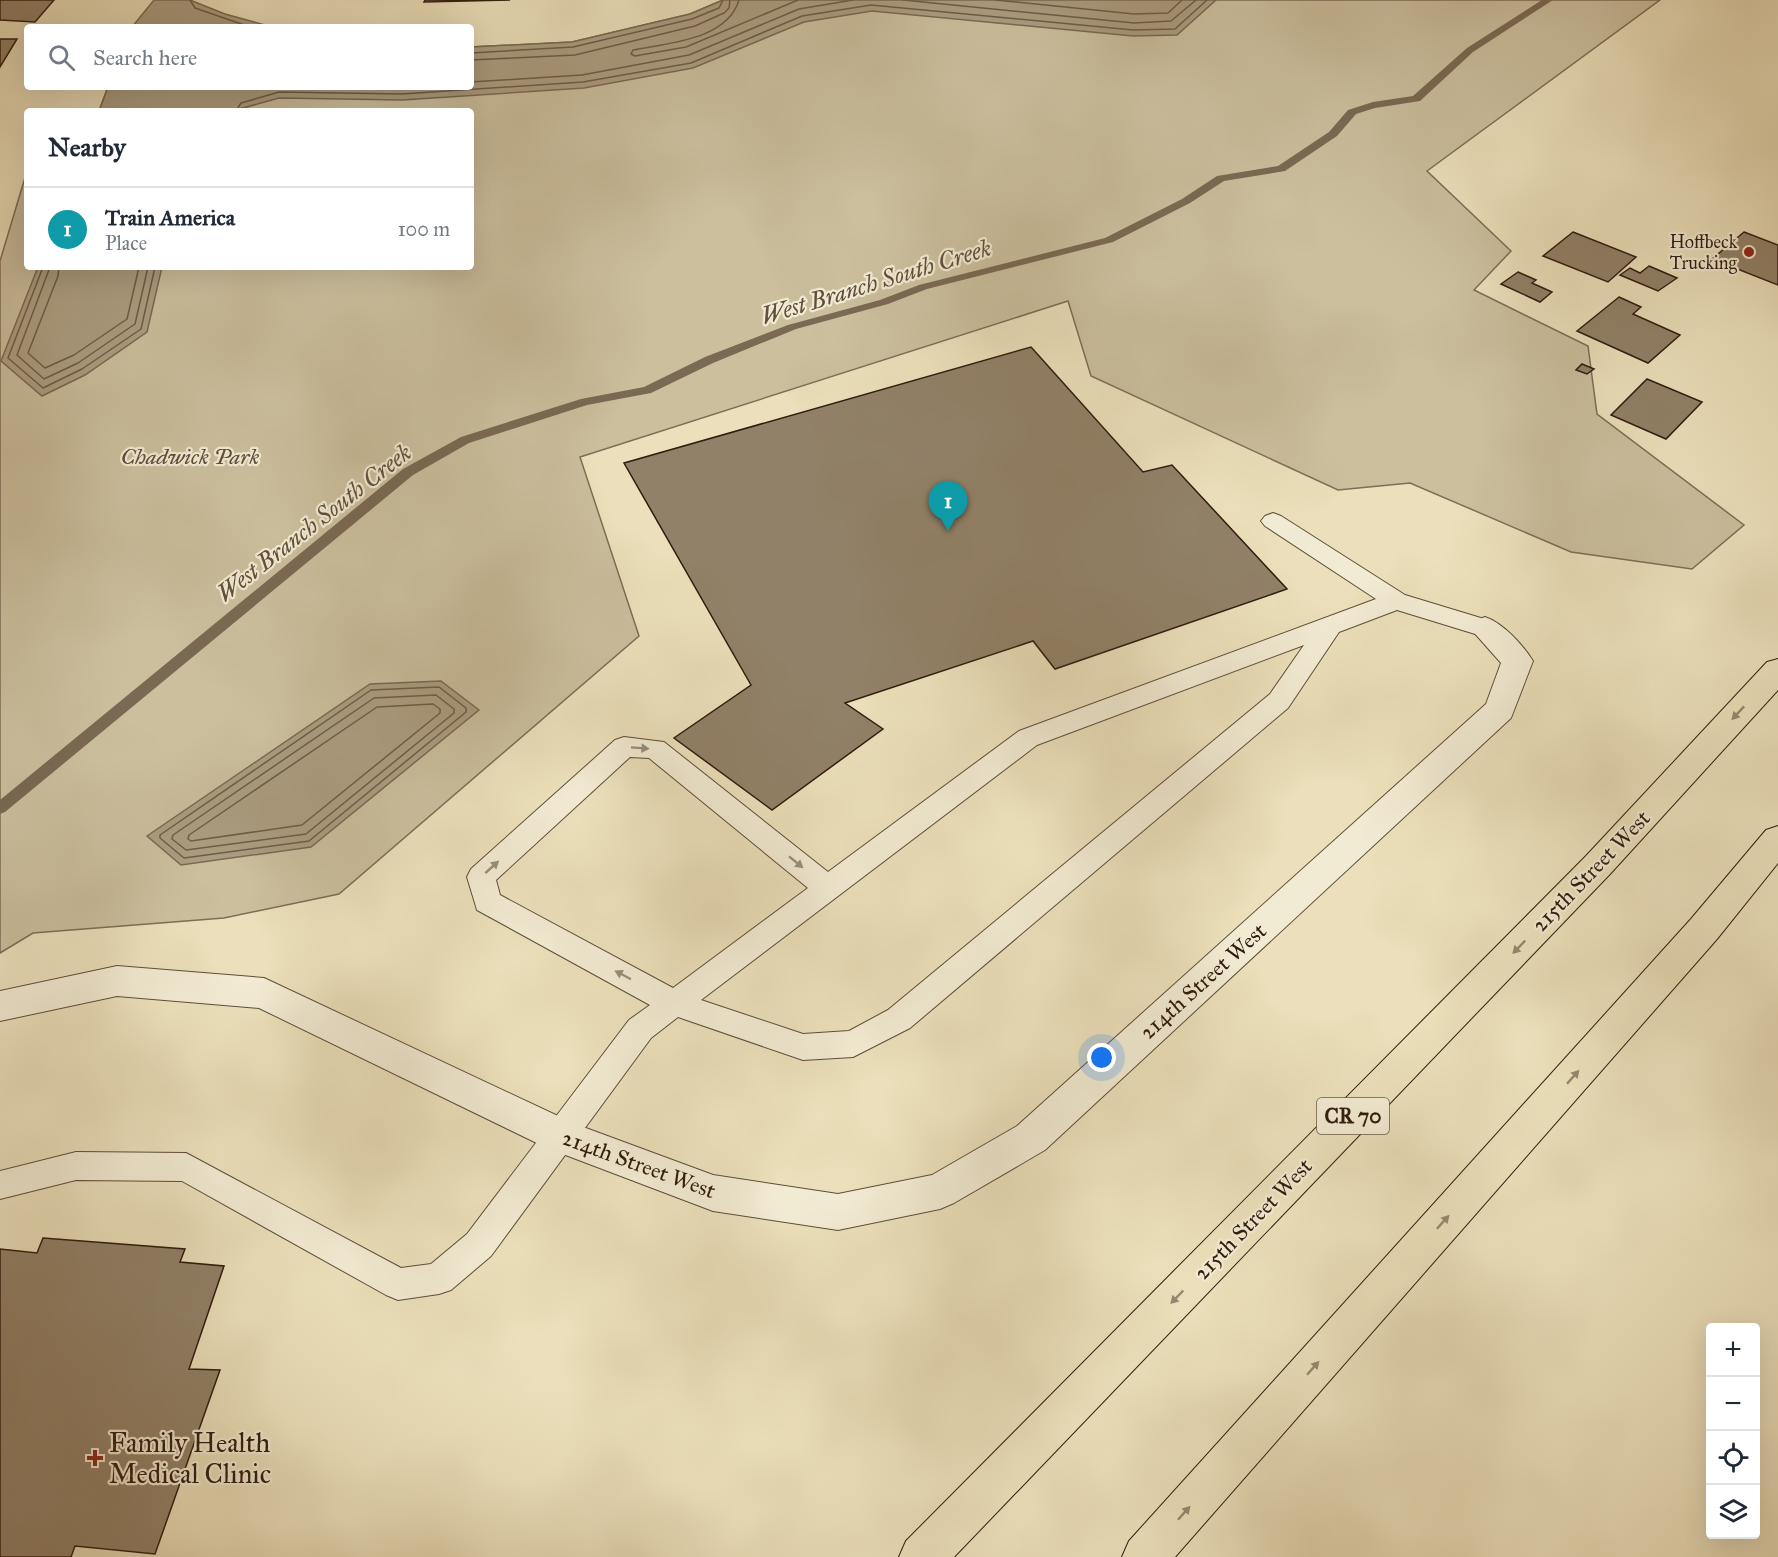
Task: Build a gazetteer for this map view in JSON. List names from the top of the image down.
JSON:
{
  "streets": {
    "main road": ["215th Street West", "CR 70"],
    "street": ["214th Street West"]
  },
  "water": ["West Branch South Creek"],
  "parks": ["Chadwick Park"],
  "places": {
    "other": ["Hoffbeck Trucking"],
    "health": ["Family Health Medical Clinic"]
  },
  "page": {
    "search": "Search here",
    "heading": "Nearby",
    "list": [
      {
        "mark": "1",
        "name": "Train America",
        "note": "Place",
        "value": "100 m"
      }
    ],
    "pins": "1",
    "map_buttons": ["+", "−"]
  }
}
